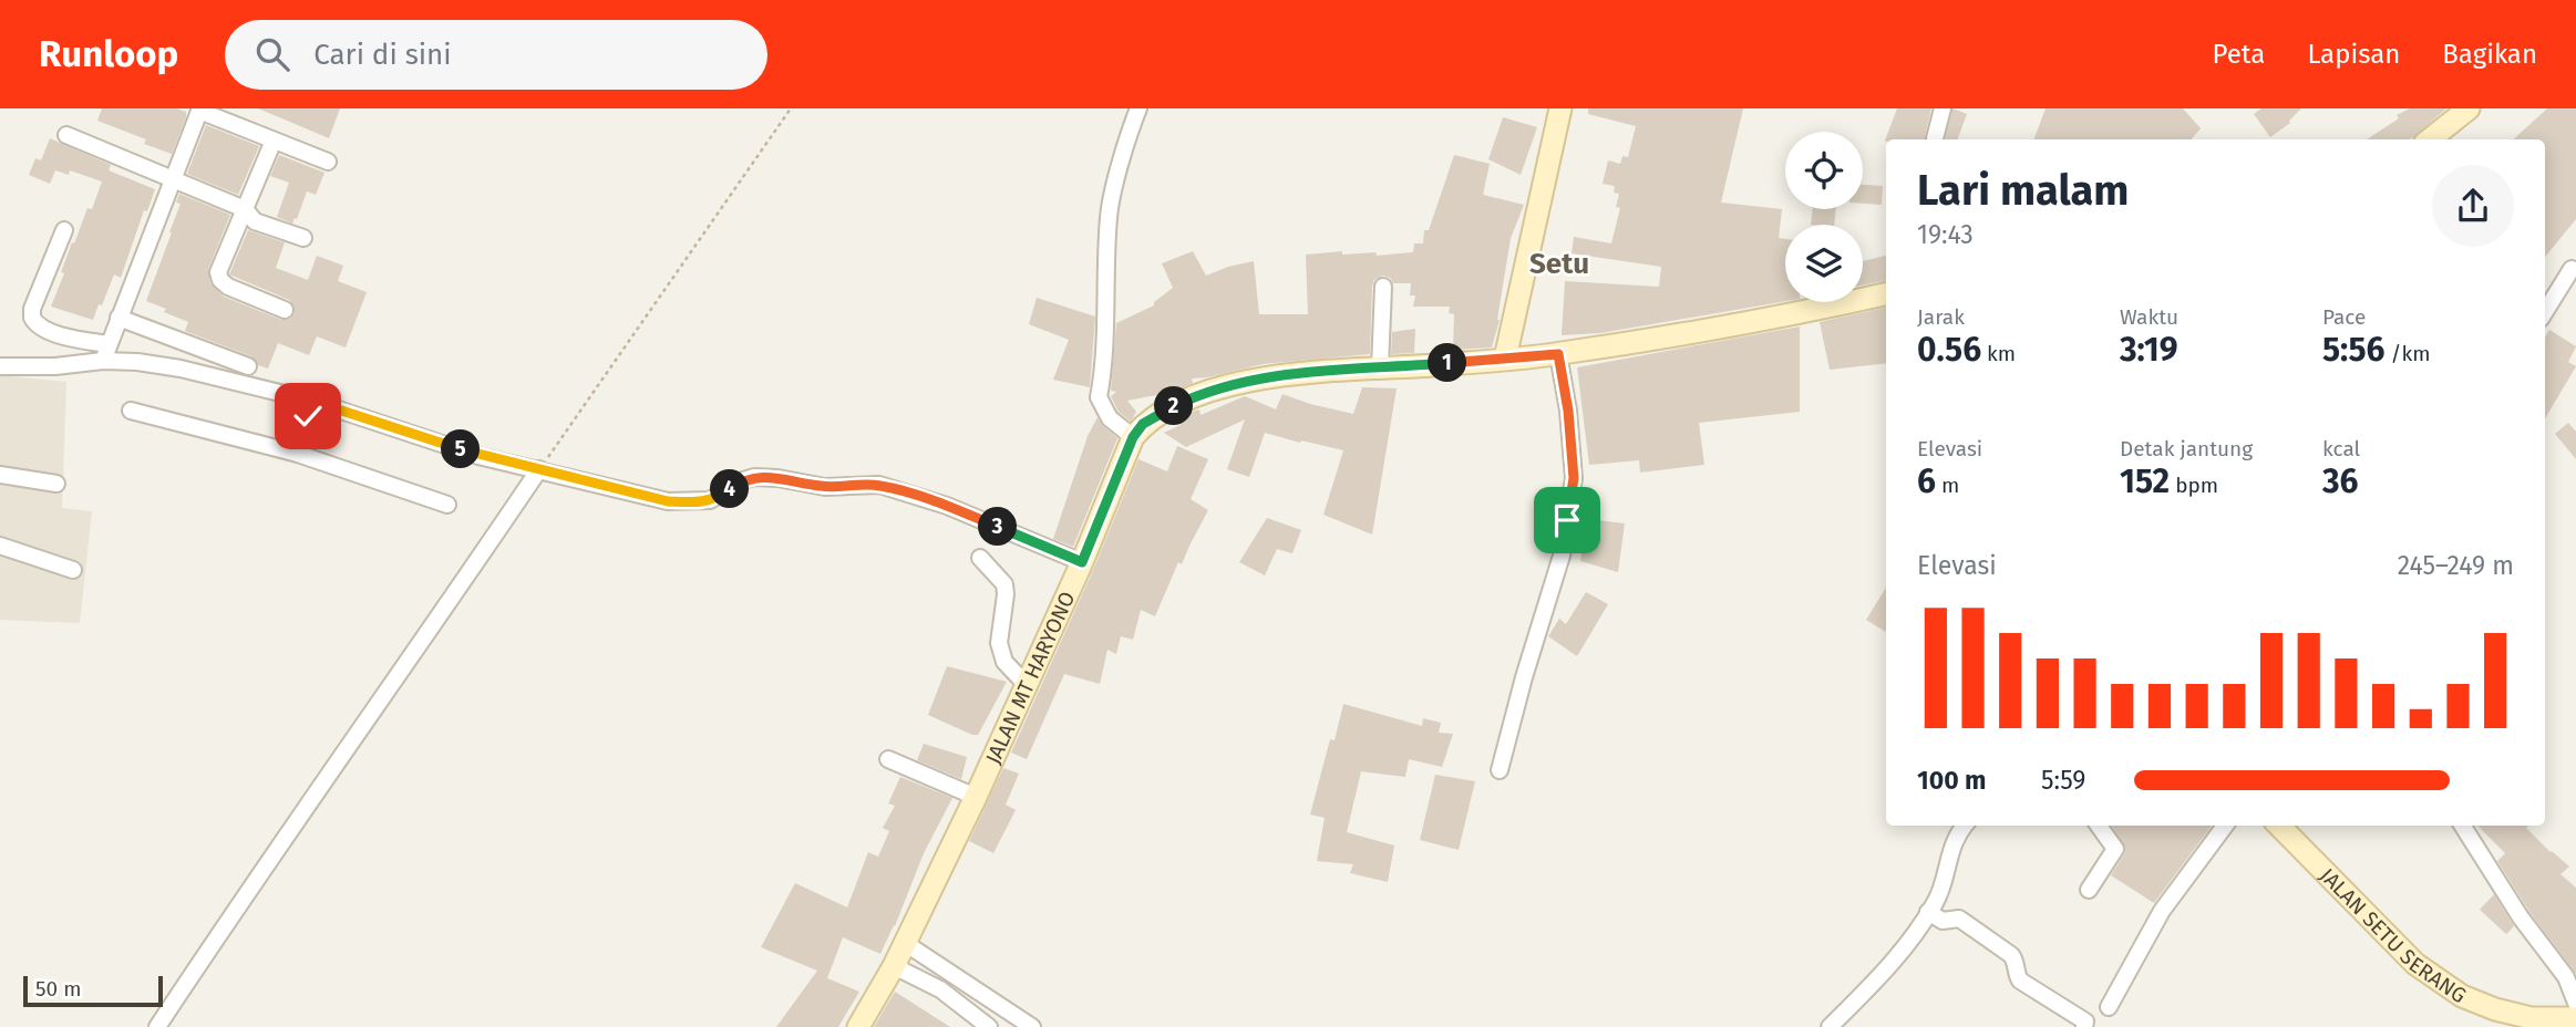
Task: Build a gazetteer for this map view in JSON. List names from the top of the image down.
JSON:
{
  "streets": {
    "main road": ["JALAN MT HARYONO", "JALAN SETU SERANG"]
  },
  "districts": ["Setu"],
  "scale_bar": "50 m",
  "page": {
    "header": "Runloop",
    "search": "Cari di sini",
    "nav": ["Peta", "Lapisan", "Bagikan"],
    "heading": ["Lari malam", "19:43"],
    "stats": [
      ["Jarak", "0.56 km"],
      ["Waktu", "3:19"],
      ["Pace", "5:56 /km"],
      ["Elevasi", "6 m"],
      ["Detak jantung", "152 bpm"],
      ["kcal", "36"]
    ],
    "pins": [
      "1",
      "2",
      "5",
      "4",
      "3"
    ],
    "chart": ["Elevasi", "245–249 m"],
    "list": [
      {
        "name": "100 m",
        "note": "5:59"
      }
    ],
    "scale": "50 m"
  }
}
